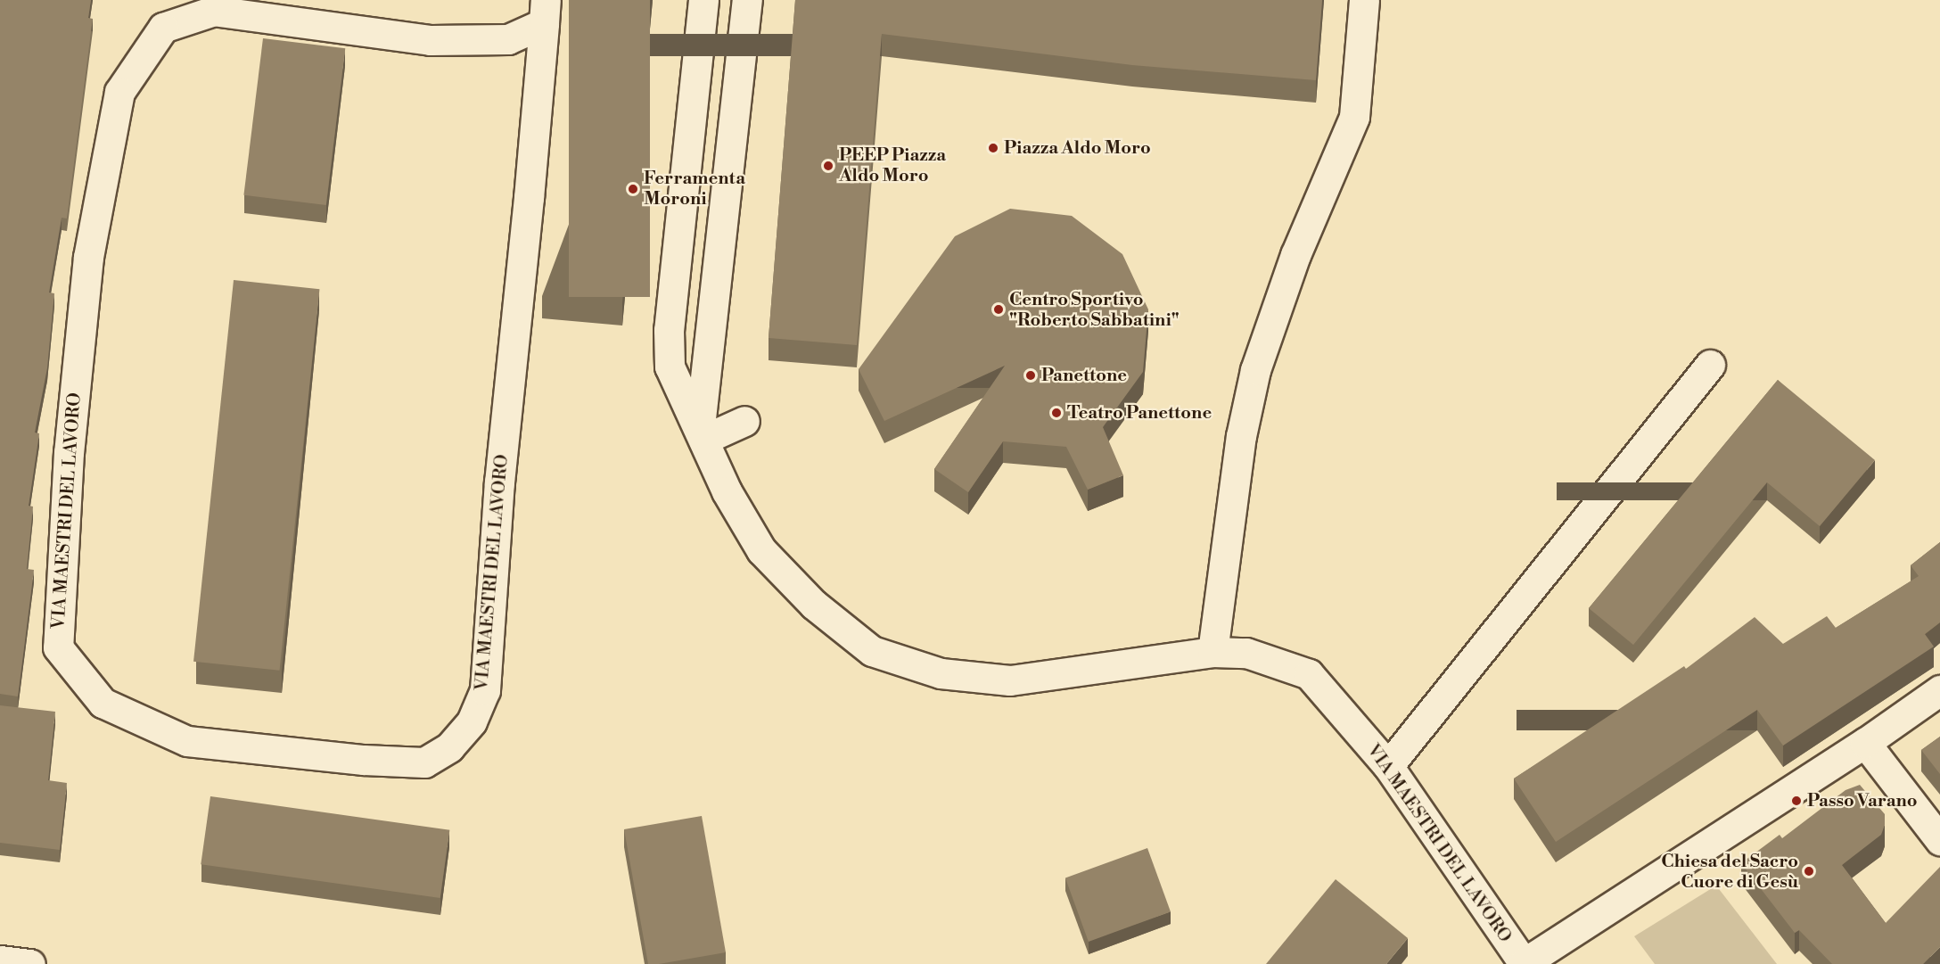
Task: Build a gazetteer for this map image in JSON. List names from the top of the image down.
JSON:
{
  "streets": {
    "street": ["VIA MAESTRI DEL LAVORO"]
  },
  "places": [
    "Piazza Aldo Moro",
    "PEEP Piazza Aldo Moro",
    "Ferramenta Moroni",
    "Centro Sportivo \"Roberto Sabbatini\"",
    "Panettone",
    "Teatro Panettone",
    "Passo Varano",
    "Chiesa del Sacro Cuore di Gesù"
  ]
}
